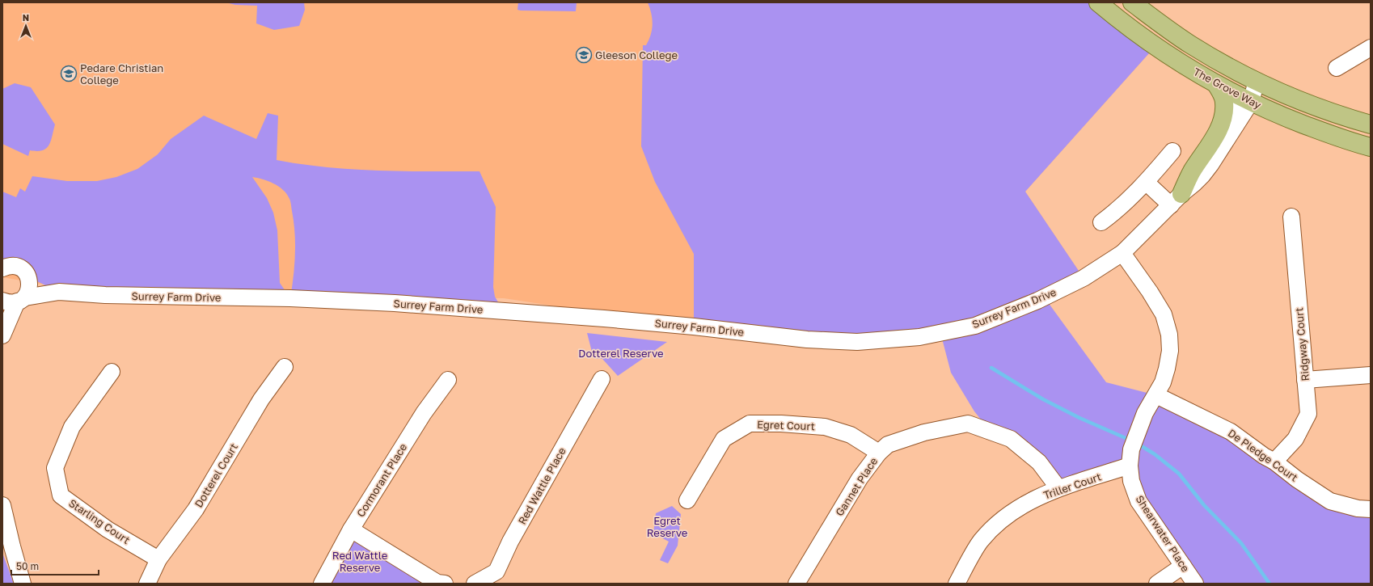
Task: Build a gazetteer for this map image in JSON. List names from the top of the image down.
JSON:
{
  "streets": {
    "main road": ["The Grove Way"],
    "street": [
      "Surrey Farm Drive",
      "Ridgway Court",
      "Egret Court",
      "De Pledge Court",
      "Dotterel Court",
      "Cormorant Place",
      "Red Wattle Place",
      "Triller Court",
      "Gannet Place",
      "Starling Court",
      "Shearwater Place"
    ]
  },
  "crossings": [
    ["The Grove Way", "Surrey Farm Drive"],
    ["Surrey Farm Drive", "Shearwater Place"],
    ["Ridgway Court", "De Pledge Court"],
    ["Egret Court", "Gannet Place"],
    ["De Pledge Court", "Shearwater Place"],
    ["Dotterel Court", "Starling Court"],
    ["Triller Court", "Gannet Place"],
    ["Triller Court", "Shearwater Place"]
  ],
  "parks": ["Dotterel Reserve", "Egret Reserve", "Red Wattle Reserve"],
  "places": {
    "school or university": ["Gleeson College", "Pedare Christian College"]
  },
  "scale_bar": "50 m",
  "north": "top"
}
